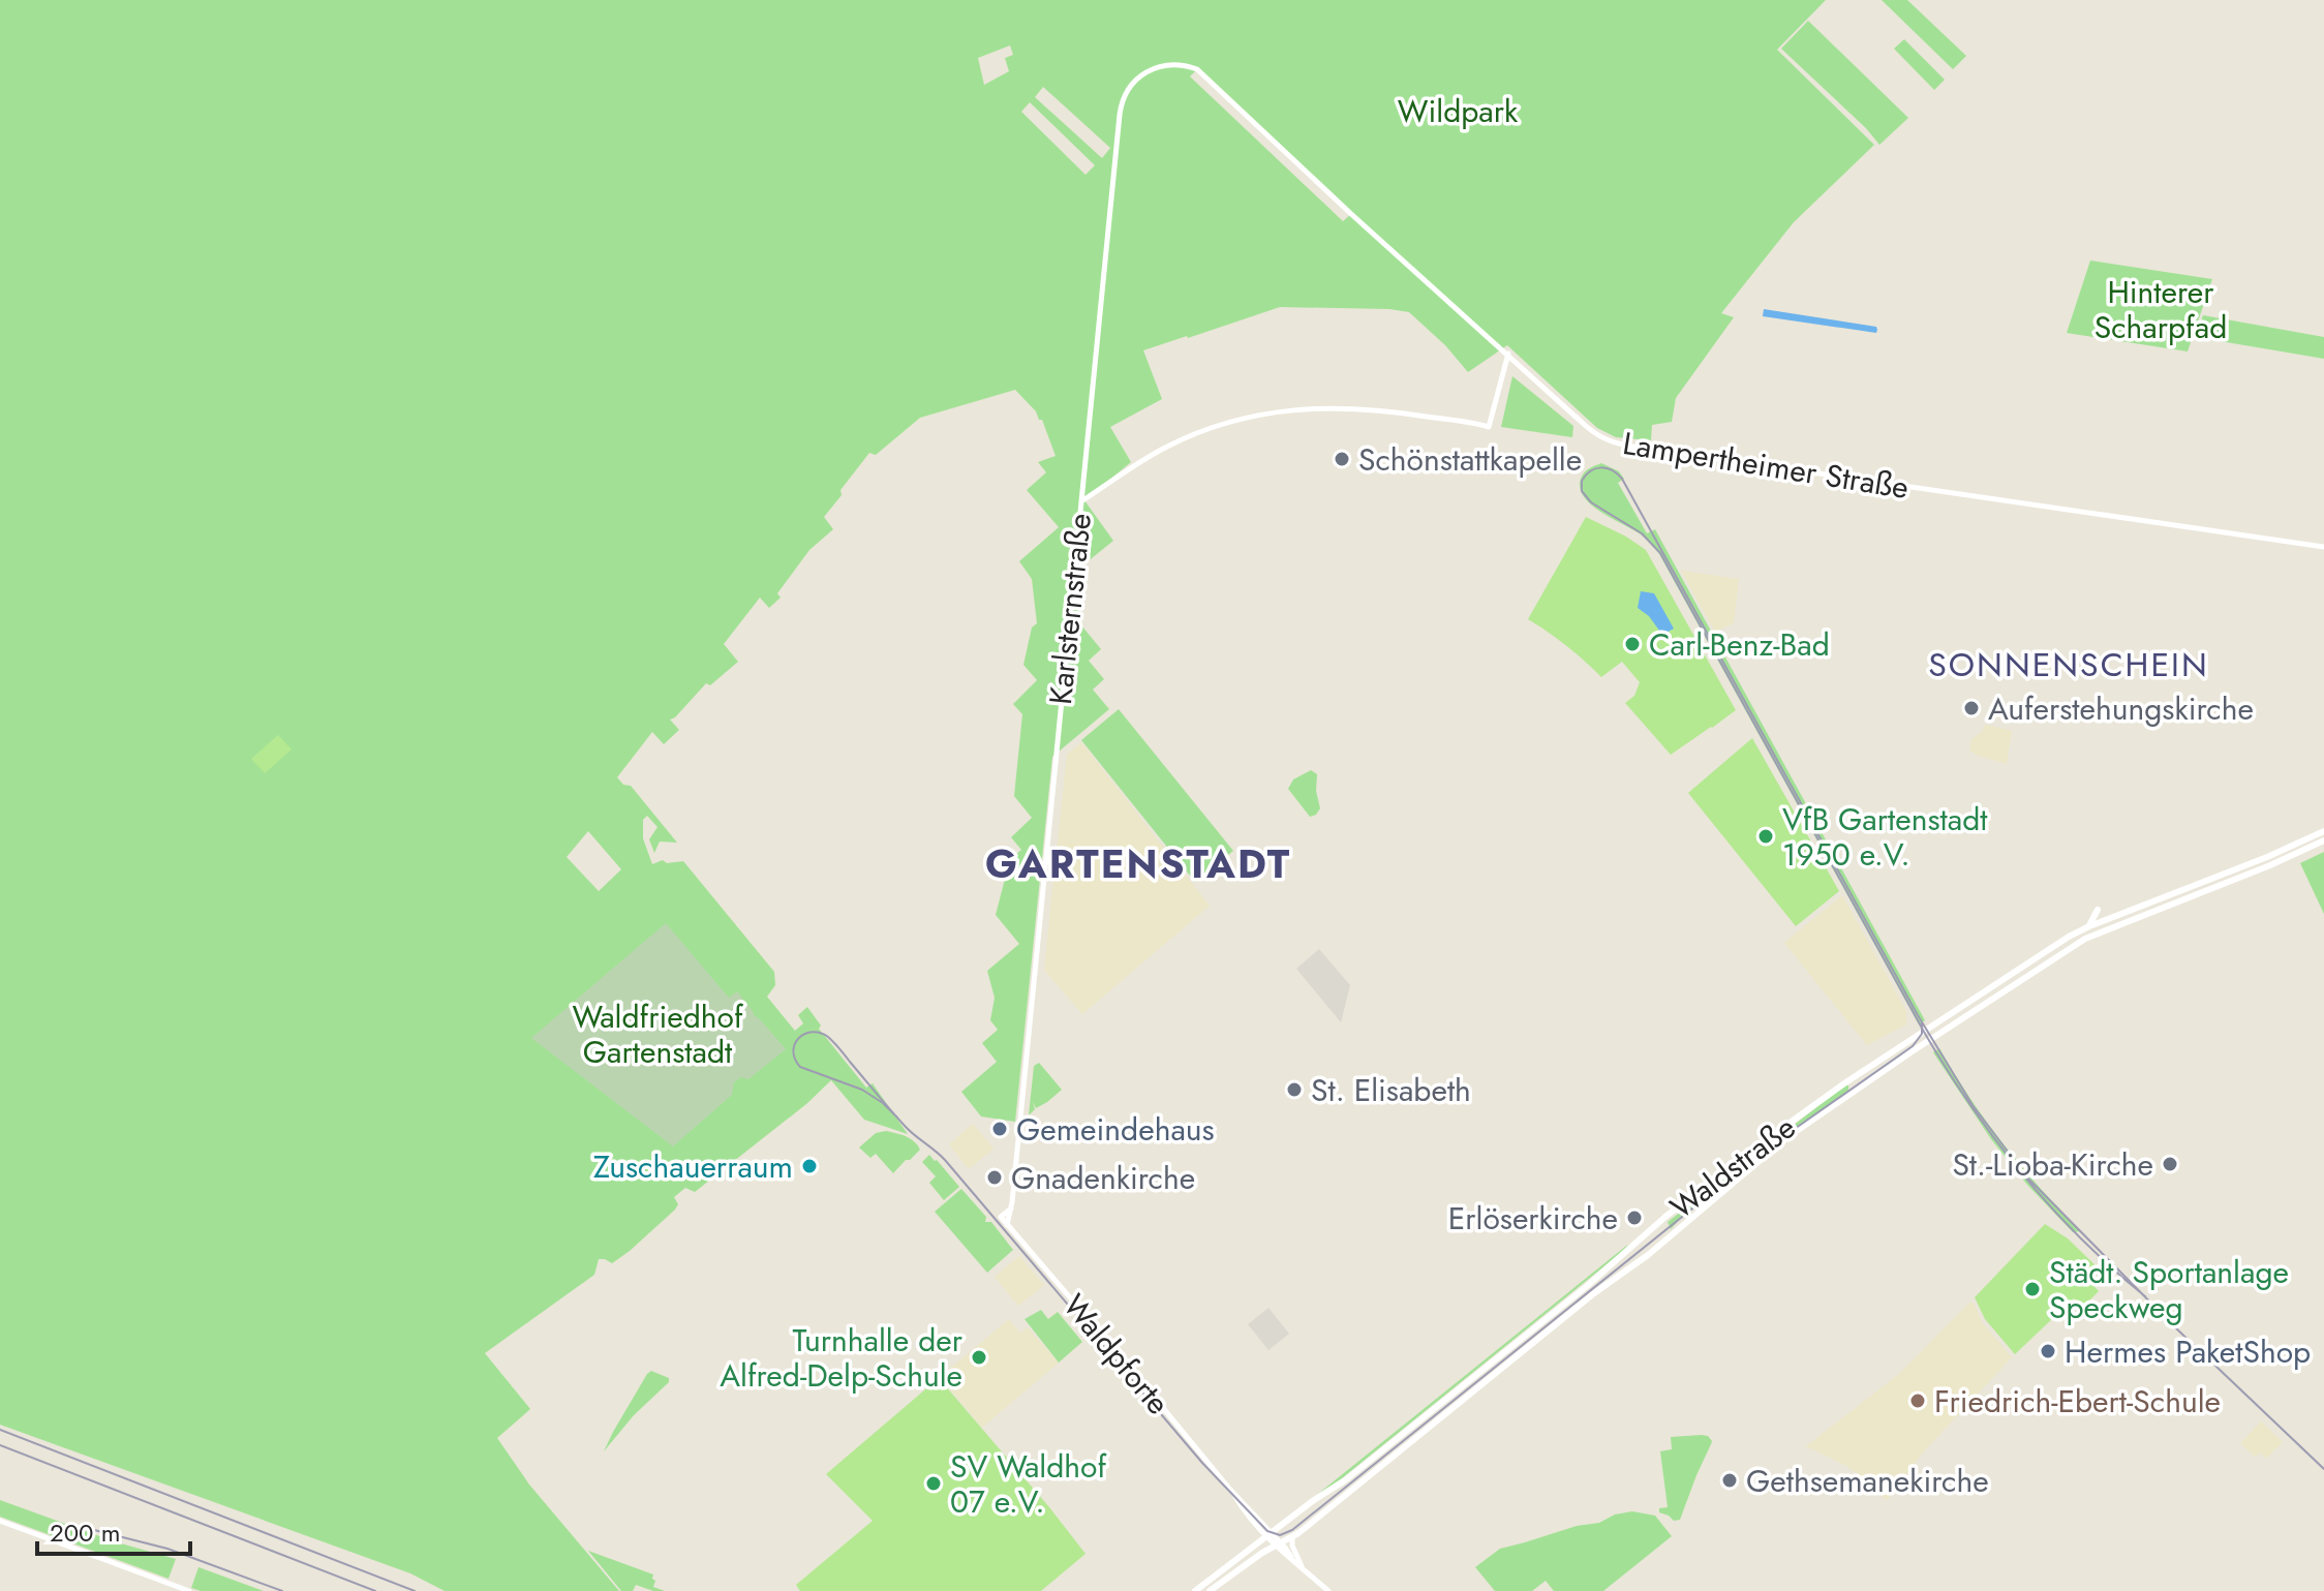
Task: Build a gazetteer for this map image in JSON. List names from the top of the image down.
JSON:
{
  "streets": {
    "main road": ["Waldstraße"],
    "street": ["Lampertheimer Straße", "Karlsternstraße", "Waldpforte"]
  },
  "crossings": [
    ["Lampertheimer Straße", "Karlsternstraße"],
    ["Karlsternstraße", "Waldpforte"],
    ["Waldstraße", "Waldpforte"]
  ],
  "districts": ["SONNENSCHEIN", "GARTENSTADT"],
  "parks": ["Wildpark", "Hinterer Scharpfad", "Waldfriedhof Gartenstadt"],
  "places": [
    "Schönstattkapelle",
    "Carl-Benz-Bad",
    "Auferstehungskirche",
    "VfB Gartenstadt 1950 e.V.",
    "St. Elisabeth",
    "Gemeindehaus",
    "St.-Lioba-Kirche",
    "Zuschauerraum",
    "Gnadenkirche",
    "Erlöserkirche",
    "Städt. Sportanlage Speckweg",
    "Hermes PaketShop",
    "Turnhalle der Alfred-Delp-Schule",
    "Friedrich-Ebert-Schule",
    "Gethsemanekirche",
    "SV Waldhof 07 e.V."
  ],
  "scale_bar": "200 m"
}
